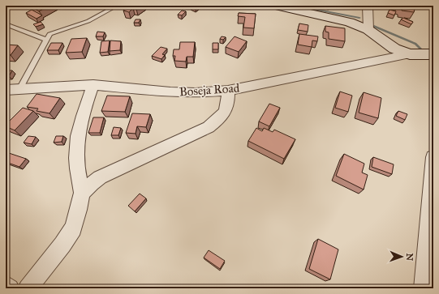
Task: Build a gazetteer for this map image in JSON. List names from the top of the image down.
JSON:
{
  "streets": {
    "street": ["Boseja Road"]
  },
  "north": "right"
}
